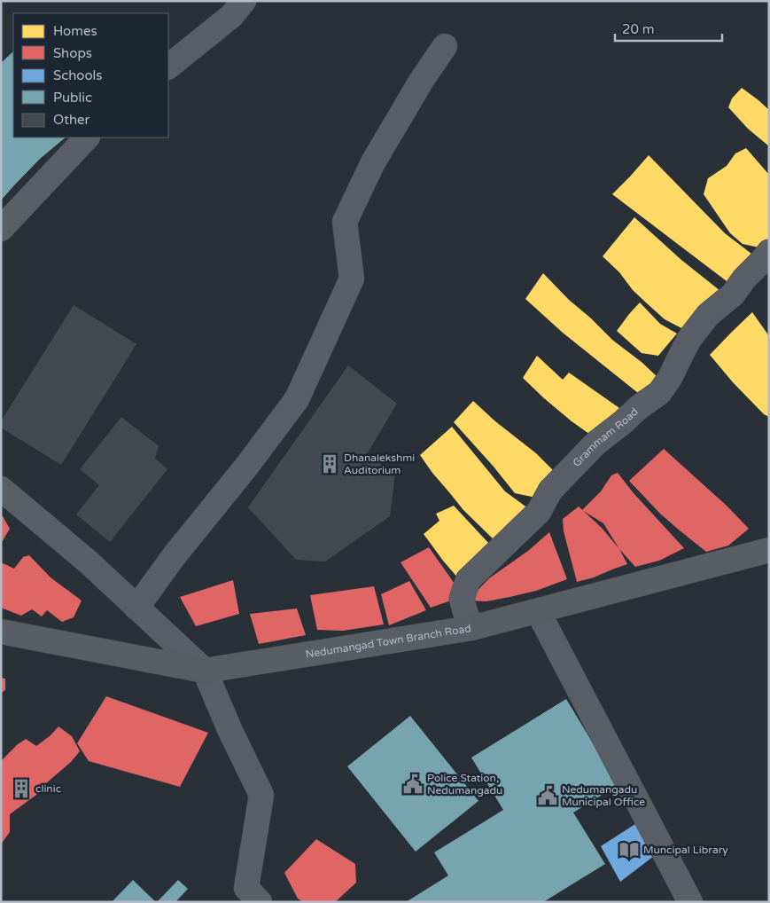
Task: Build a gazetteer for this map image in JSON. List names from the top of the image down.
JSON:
{
  "streets": {
    "main road": ["Nedumangad Town Branch Road"],
    "street": ["Grammam Road"]
  },
  "crossings": [
    ["Grammam Road", "Nedumangad Town Branch Road"]
  ],
  "places": {
    "building": ["Dhanalekshmi Auditorium", "clinic"],
    "public building": ["Police Station, Nedumangadu", "Nedumangadu Municipal Office"],
    "library": ["Muncipal Library"]
  },
  "legend": [
    "Homes",
    "Shops",
    "Schools",
    "Public",
    "Other"
  ],
  "scale_bar": "20 m"
}
